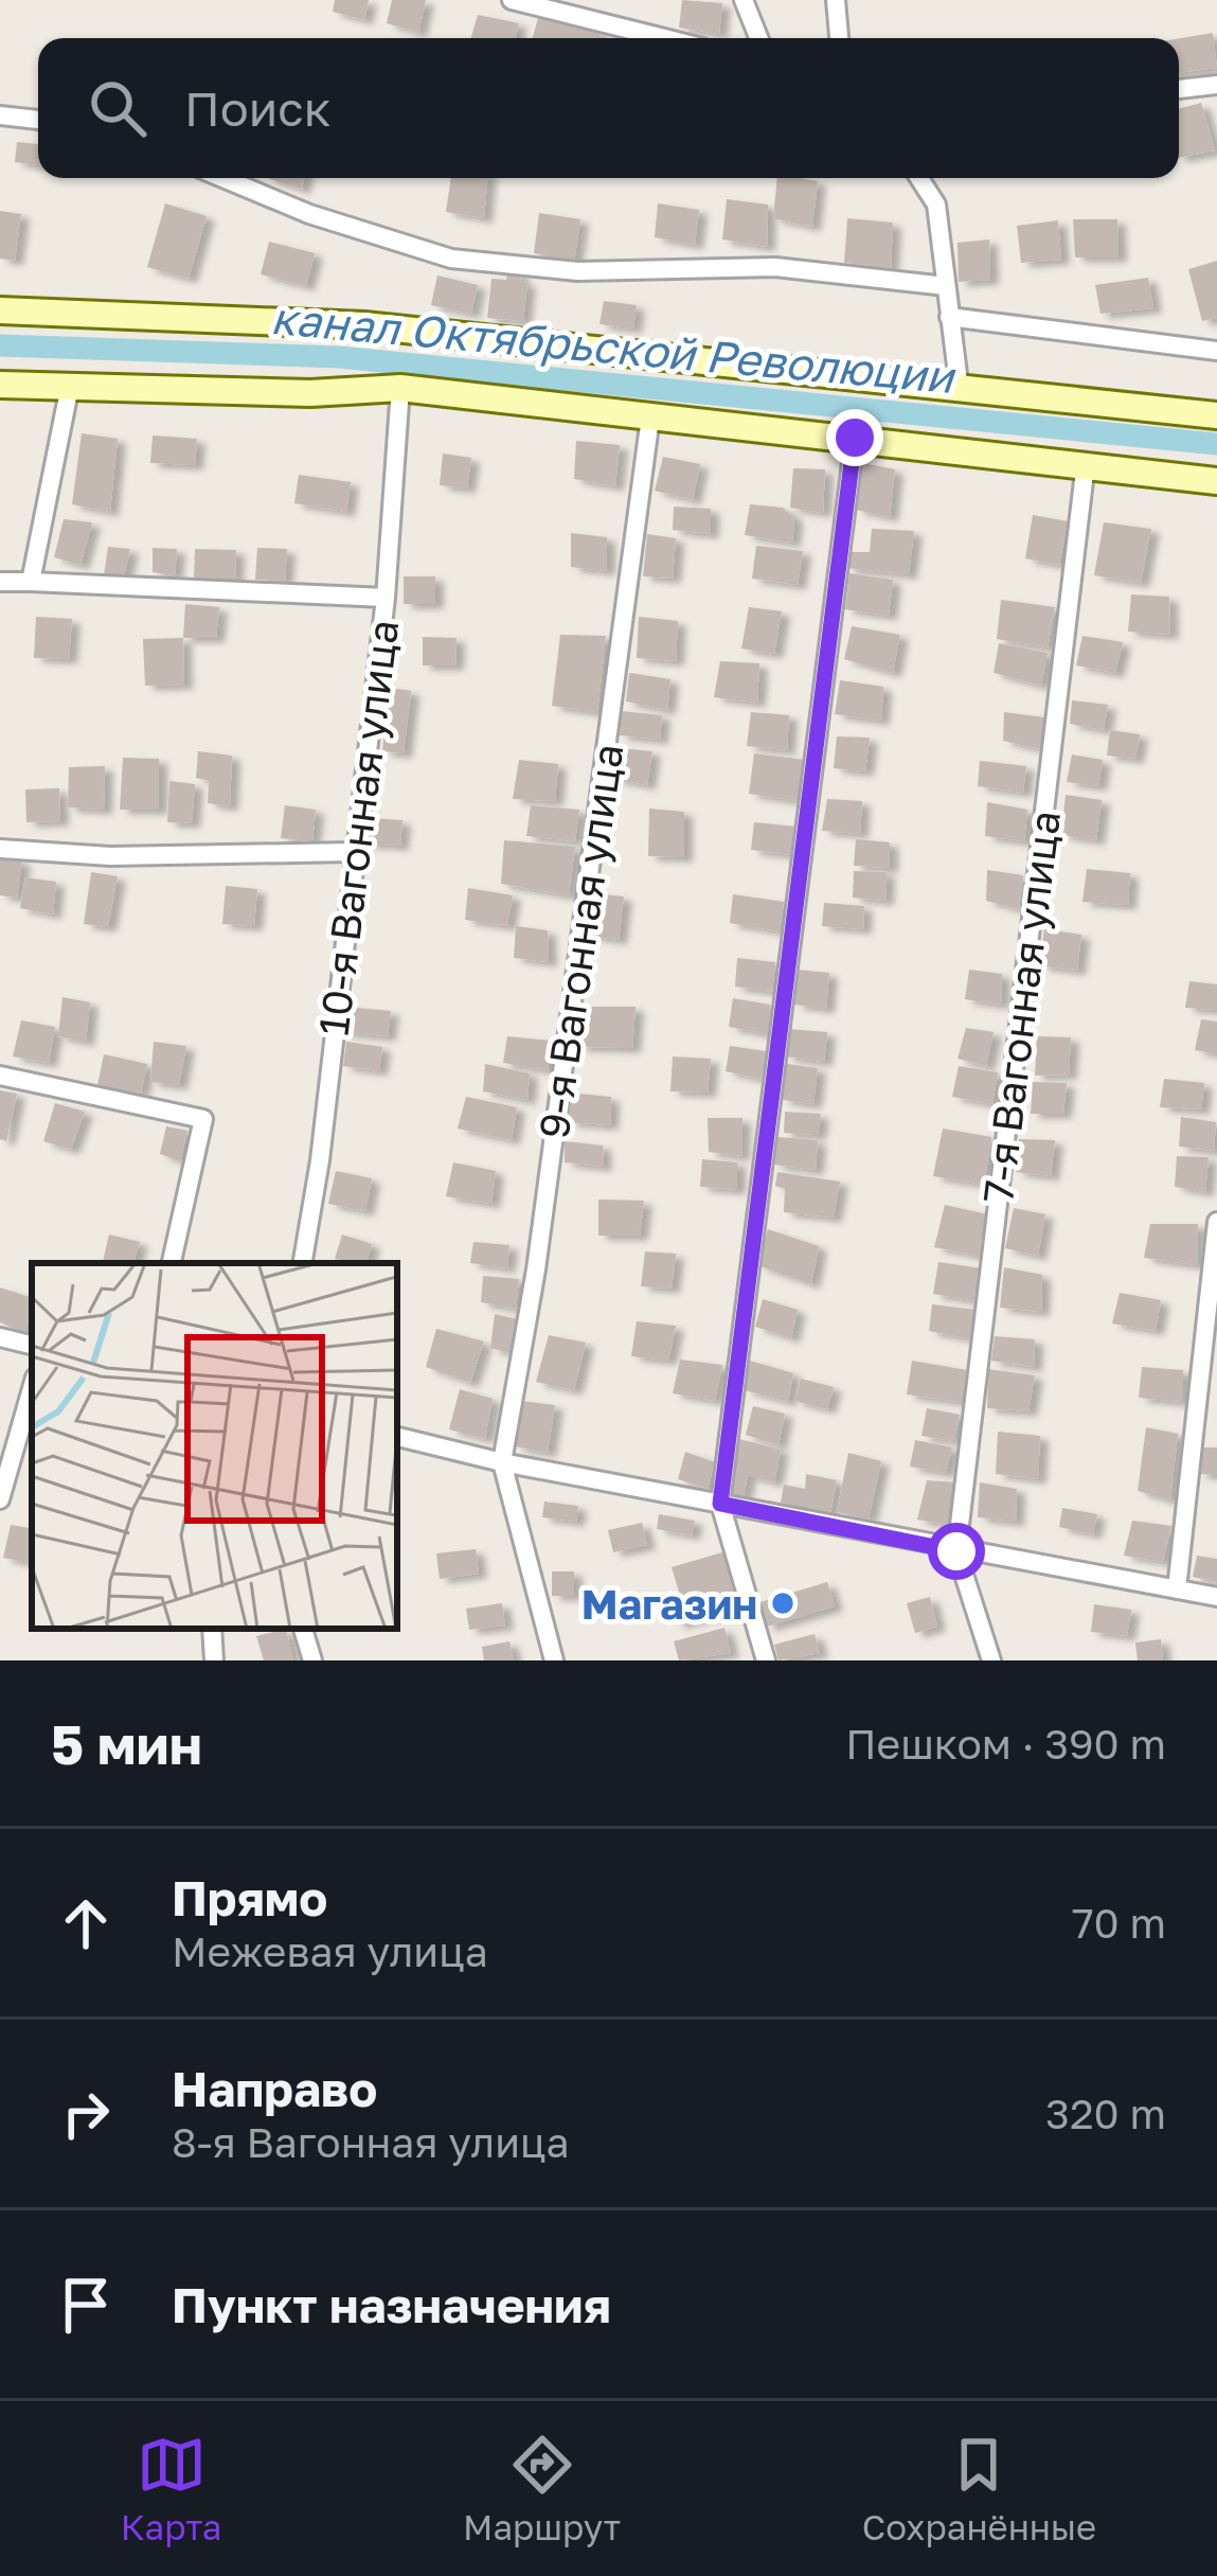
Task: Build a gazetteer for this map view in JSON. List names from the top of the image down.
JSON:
{
  "streets": {
    "street": ["10-я Вагонная улица", "9-я Вагонная улица", "7-я Вагонная улица"]
  },
  "water": ["канал Октябрьской Революции"],
  "places": ["Магазин"],
  "page": {
    "search": "Поиск",
    "heading": ["5 мин", "Пешком · 390 m"],
    "list": [
      ["Прямо", "Межевая улица", "70 m"],
      ["Направо", "8-я Вагонная улица", "320 m"],
      "Пункт назначения"
    ],
    "nav": ["Карта", "Маршрут", "Сохранённые"]
  }
}
